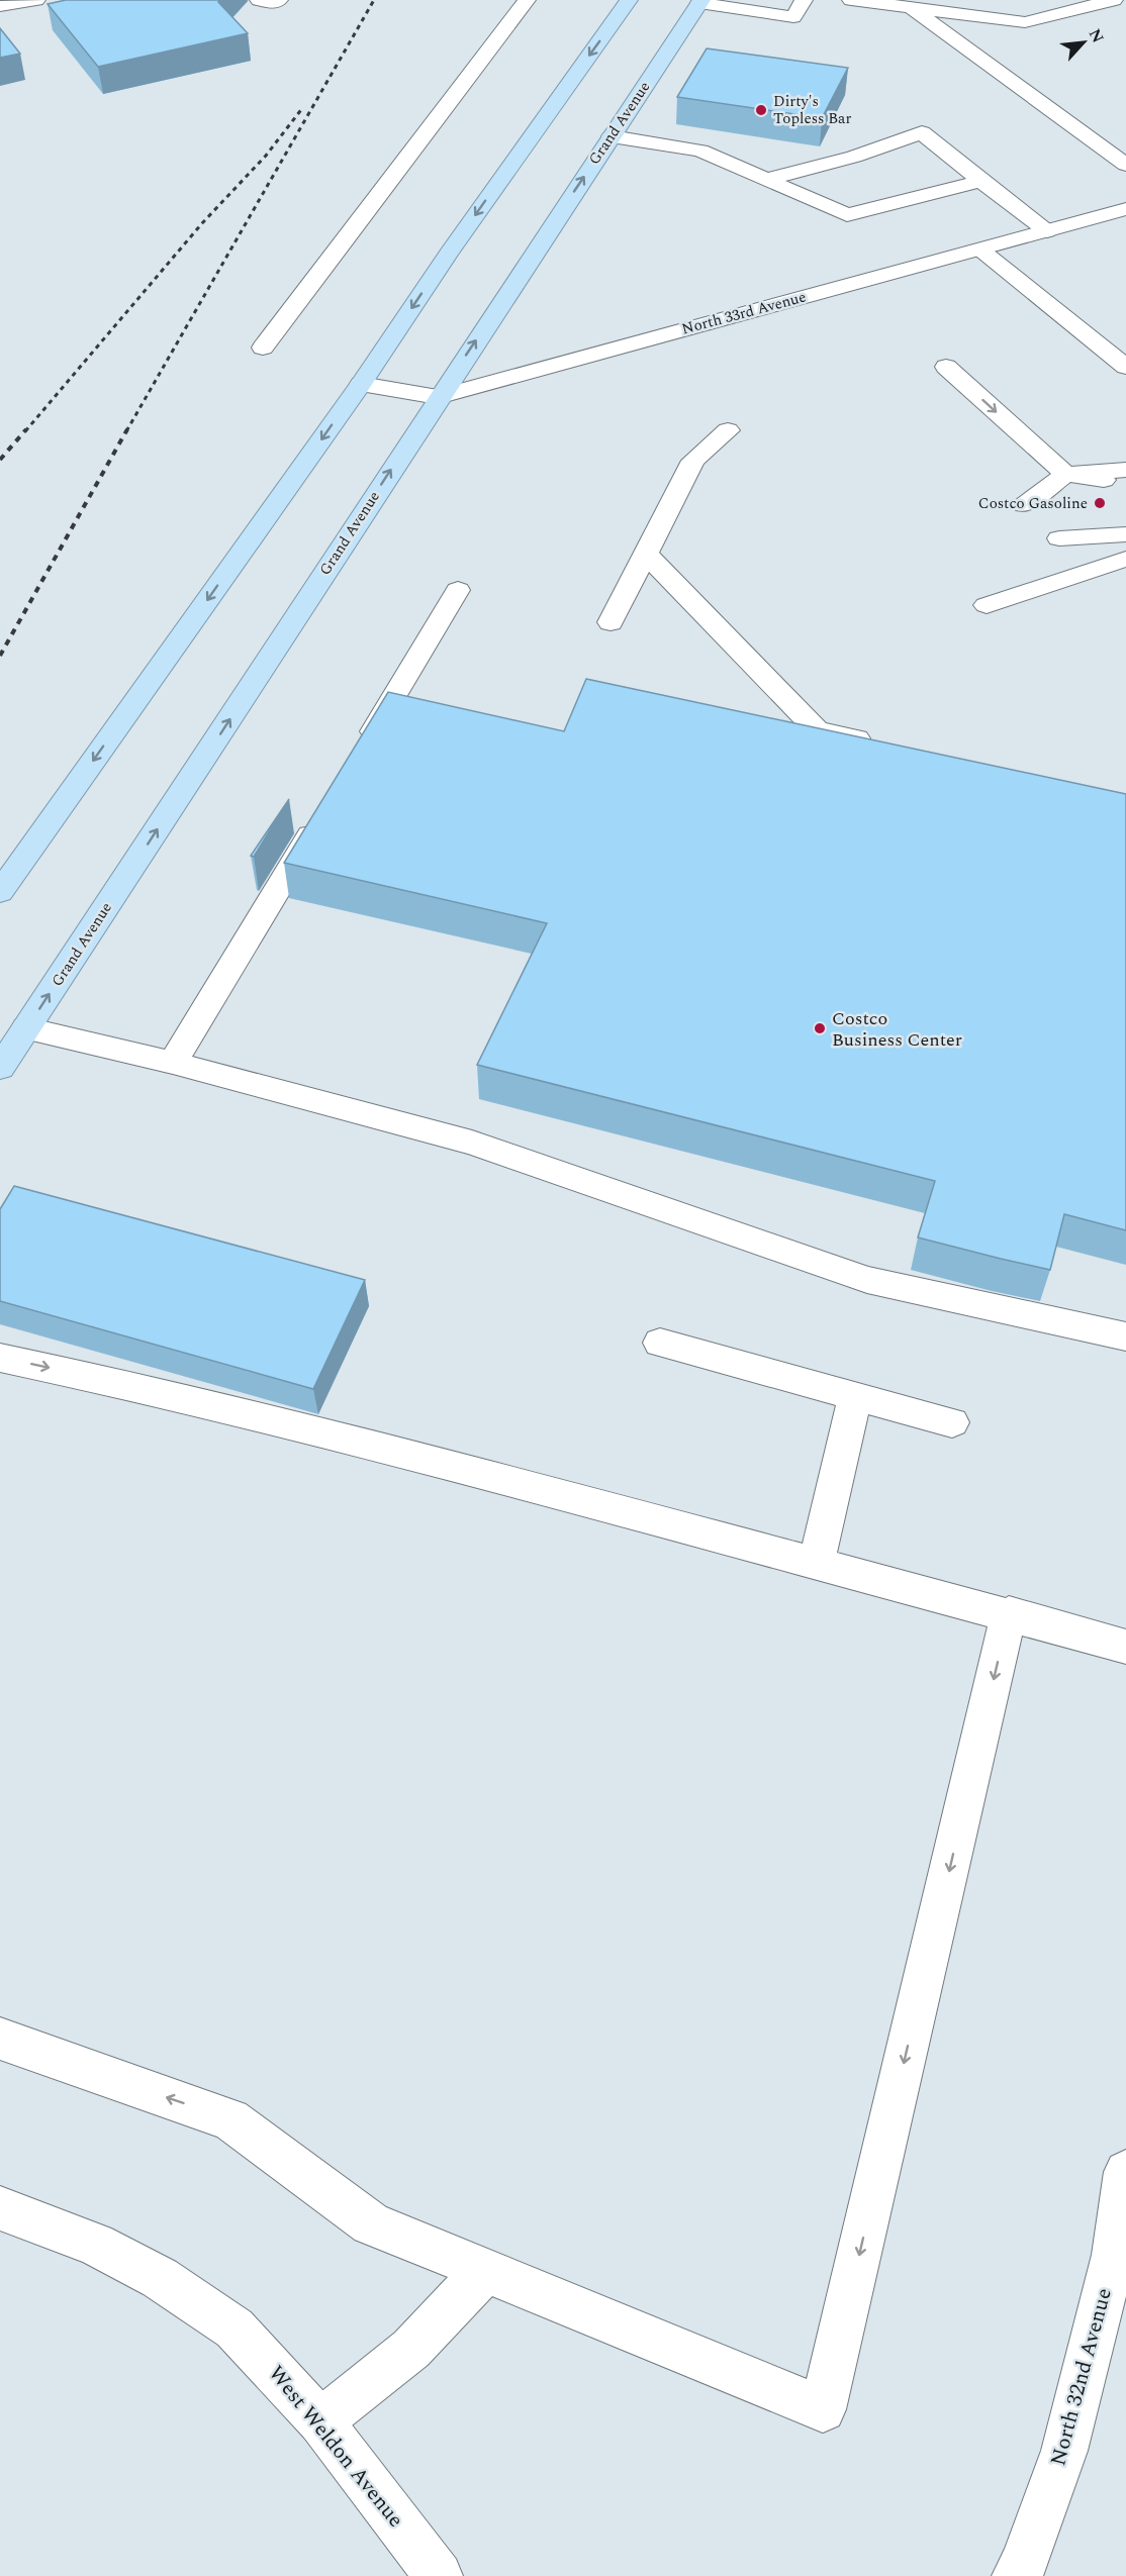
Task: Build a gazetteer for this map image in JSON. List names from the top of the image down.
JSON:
{
  "streets": {
    "highway": ["Grand Avenue"],
    "street": ["North 33rd Avenue", "North 32nd Avenue", "West Weldon Avenue"]
  },
  "crossings": [
    ["Grand Avenue", "North 33rd Avenue"]
  ],
  "places": ["Dirty's Topless Bar", "Costco Gasoline", "Costco Business Center"],
  "north": "top right"
}
